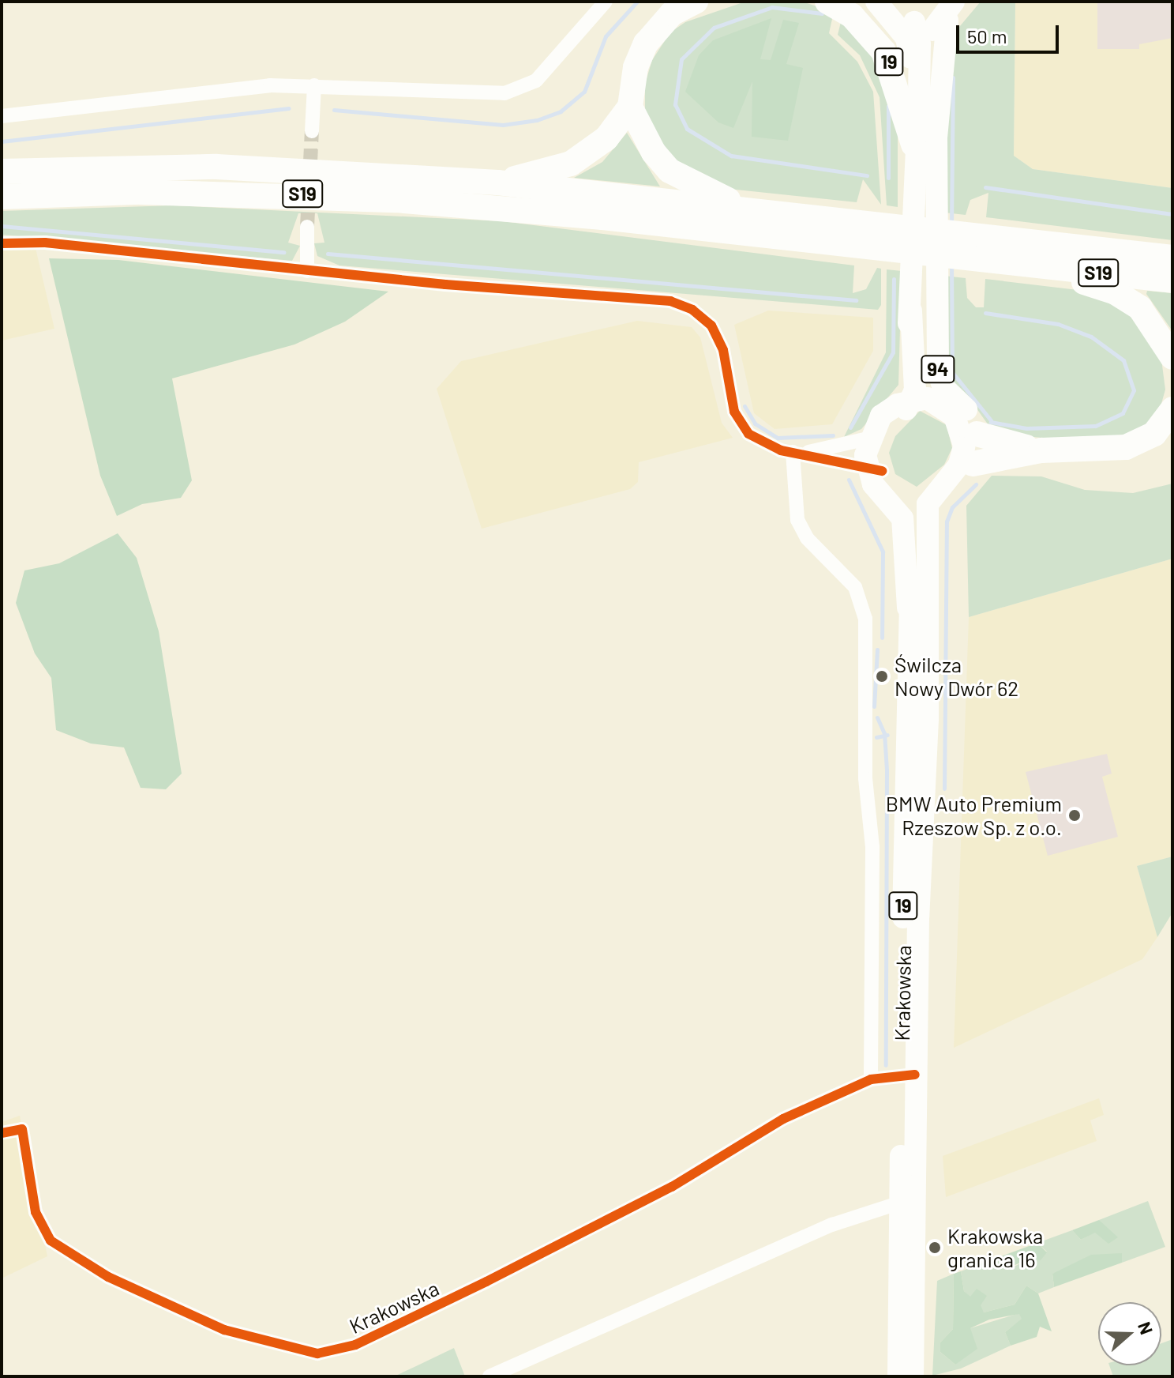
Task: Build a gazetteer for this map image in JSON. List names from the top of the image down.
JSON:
{
  "streets": {
    "highway": ["19", "S19"],
    "main road": ["94", "Krakowska"]
  },
  "crossings": [
    ["19", "94"],
    ["19", "Krakowska"],
    ["94", "Krakowska"]
  ],
  "places": ["Świlcza Nowy Dwór 62", "BMW Auto Premium Rzeszow Sp. z o.o.", "Krakowska granica 16"],
  "scale_bar": "50 m",
  "north": "right"
}
